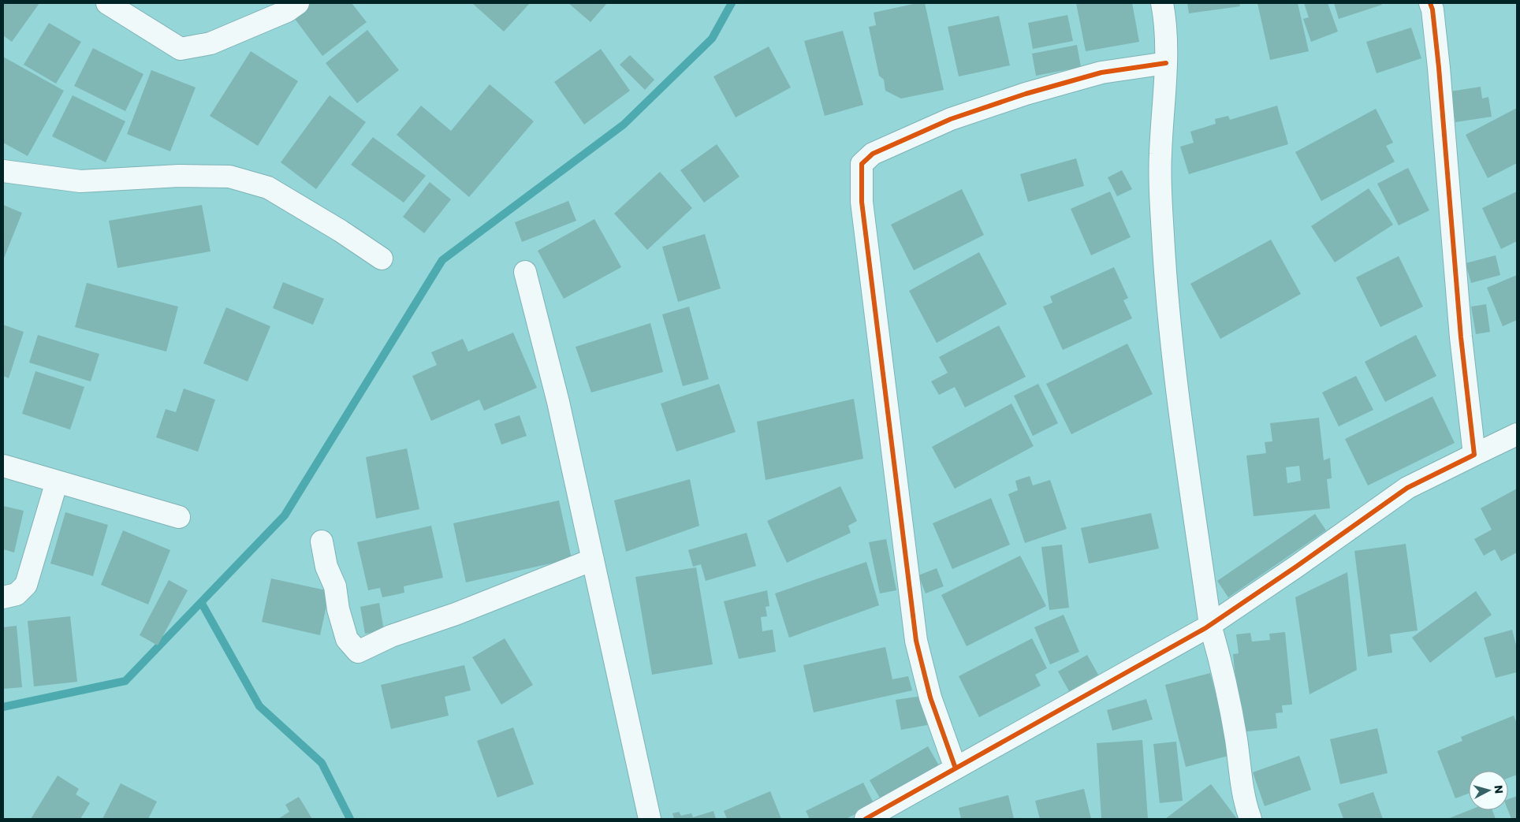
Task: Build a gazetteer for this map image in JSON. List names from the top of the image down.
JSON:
{
  "north": "right"
}
